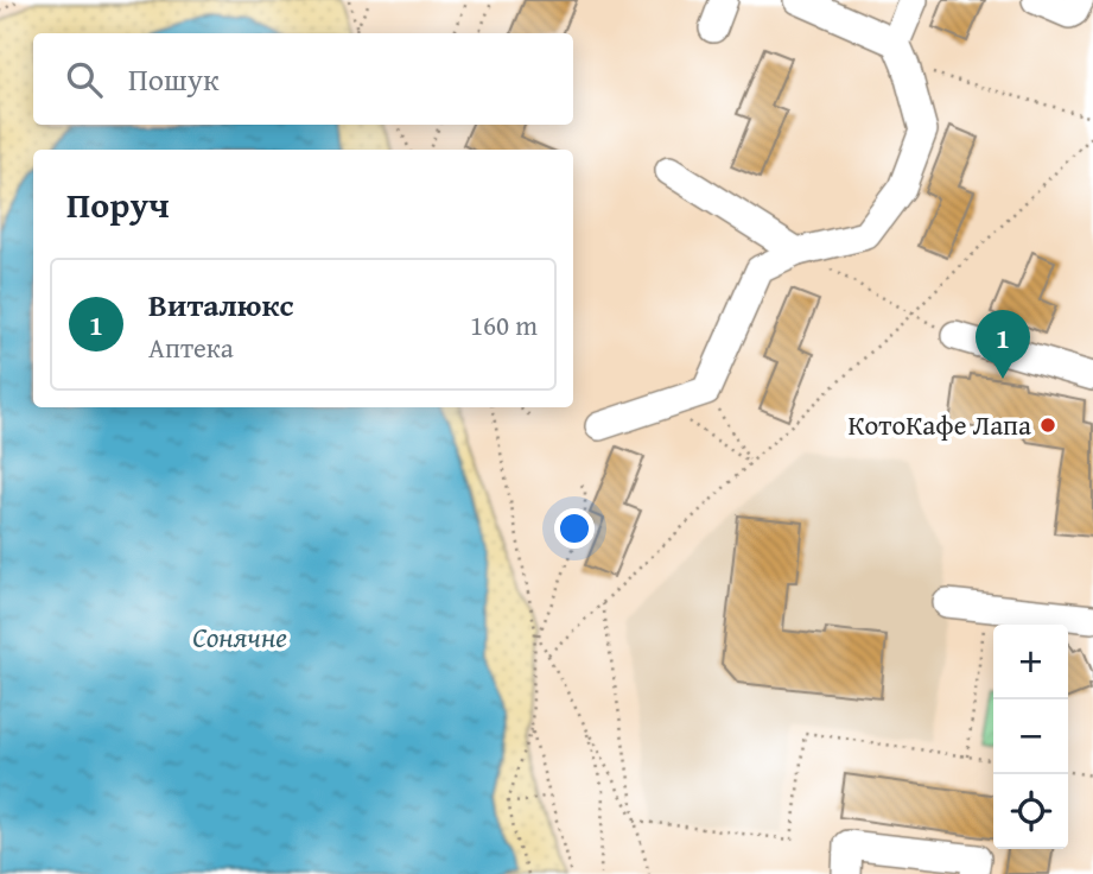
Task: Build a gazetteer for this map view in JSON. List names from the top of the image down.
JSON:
{
  "water": ["Сонячне"],
  "places": ["КотоКафе Лапа"],
  "page": {
    "search": "Пошук",
    "heading": "Поруч",
    "list": [
      {
        "mark": "1",
        "name": "Виталюкс",
        "note": "Аптека",
        "value": "160 m"
      }
    ],
    "pins": "1",
    "map_buttons": ["+", "−"]
  }
}
